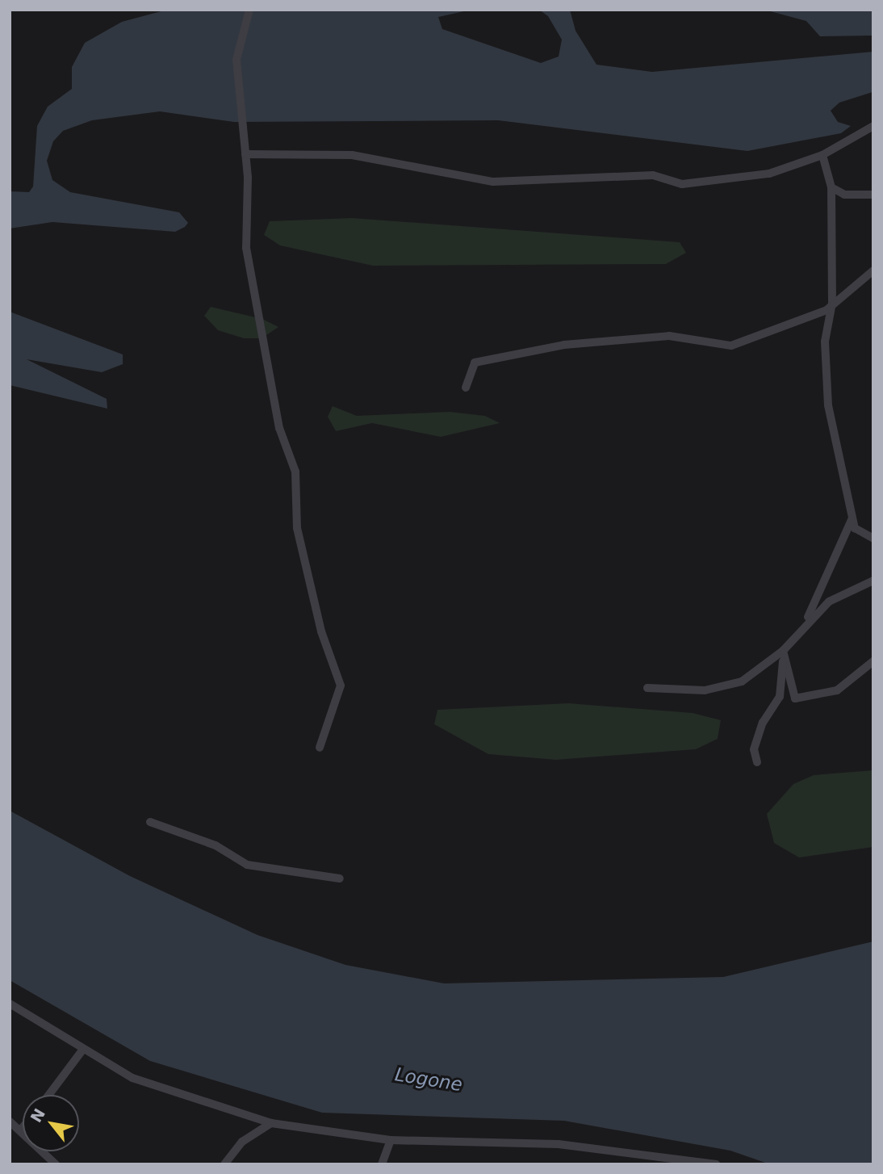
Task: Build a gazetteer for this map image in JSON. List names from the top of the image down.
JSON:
{
  "water": ["Logone"],
  "north": "top left"
}
